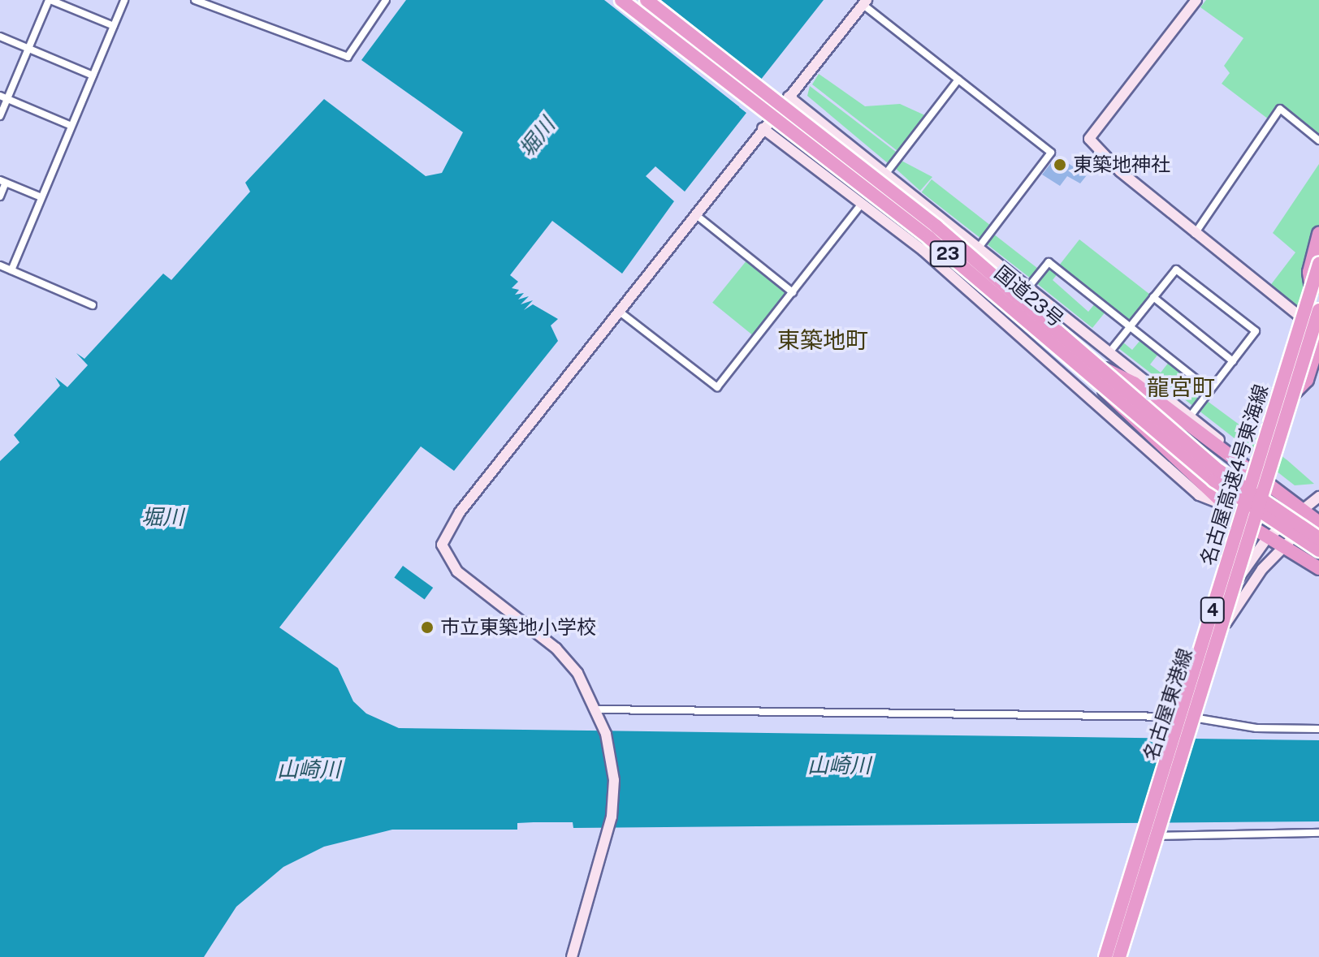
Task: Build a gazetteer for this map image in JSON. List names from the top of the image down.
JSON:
{
  "streets": {
    "highway": [
      "23",
      "国道23号",
      "名古屋高速4号東海線",
      "4"
    ],
    "street": ["名古屋東港線"]
  },
  "crossings": [
    ["名古屋高速4号東海線", "名古屋東港線"]
  ],
  "districts": ["東築地町", "龍宮町"],
  "water": ["堀川", "山崎川"],
  "places": ["東築地神社", "市立東築地小学校"]
}
